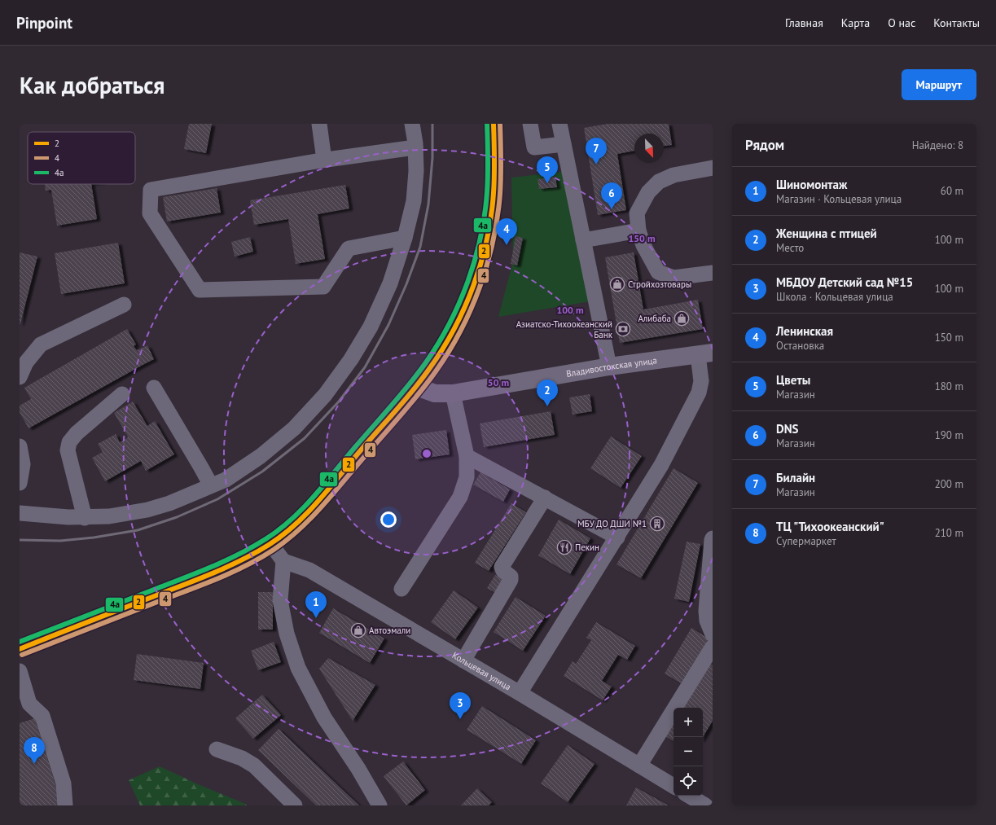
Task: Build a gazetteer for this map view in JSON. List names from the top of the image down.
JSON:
{
  "streets": {
    "main road": ["Владивостокская улица"],
    "street": ["Кольцевая улица"]
  },
  "places": {
    "shop": ["Стройхозтовары", "Алибаба", "Автоэмали"],
    "bank": ["Азиатско-Тихоокеанский Банк"],
    "building": ["МБУ ДО ДШИ №1"],
    "restaurant": ["Пекин"]
  },
  "lines": ["transit line 2", "transit line 4", "transit line 4а"],
  "legend": ["2", "4", "4а"],
  "north": "bottom right",
  "page": {
    "header": "Pinpoint",
    "nav": [
      "Главная",
      "Карта",
      "О нас",
      "Контакты"
    ],
    "buttons": "Маршрут",
    "title": "Как добраться",
    "heading": ["Рядом", "Найдено: 8"],
    "pins": [
      "7",
      "5",
      "6",
      "4",
      "2",
      "1",
      "3",
      "8"
    ],
    "list": [
      {
        "mark": "1",
        "name": "Шиномонтаж",
        "note": "Магазин · Кольцевая улица",
        "value": "60 m"
      },
      {
        "mark": "2",
        "name": "Женщина с птицей",
        "note": "Место",
        "value": "100 m"
      },
      {
        "mark": "3",
        "name": "МБДОУ Детский сад №15",
        "note": "Школа · Кольцевая улица",
        "value": "100 m"
      },
      {
        "mark": "4",
        "name": "Ленинская",
        "note": "Остановка",
        "value": "150 m"
      },
      {
        "mark": "5",
        "name": "Цветы",
        "note": "Магазин",
        "value": "180 m"
      },
      {
        "mark": "6",
        "name": "DNS",
        "note": "Магазин",
        "value": "190 m"
      },
      {
        "mark": "7",
        "name": "Билайн",
        "note": "Магазин",
        "value": "200 m"
      },
      {
        "mark": "8",
        "name": "ТЦ \"Тихоокеанский\"",
        "note": "Супермаркет",
        "value": "210 m"
      }
    ],
    "map_buttons": ["+", "−"]
  },
  "rings": ["150 m", "100 m", "50 m"]
}
